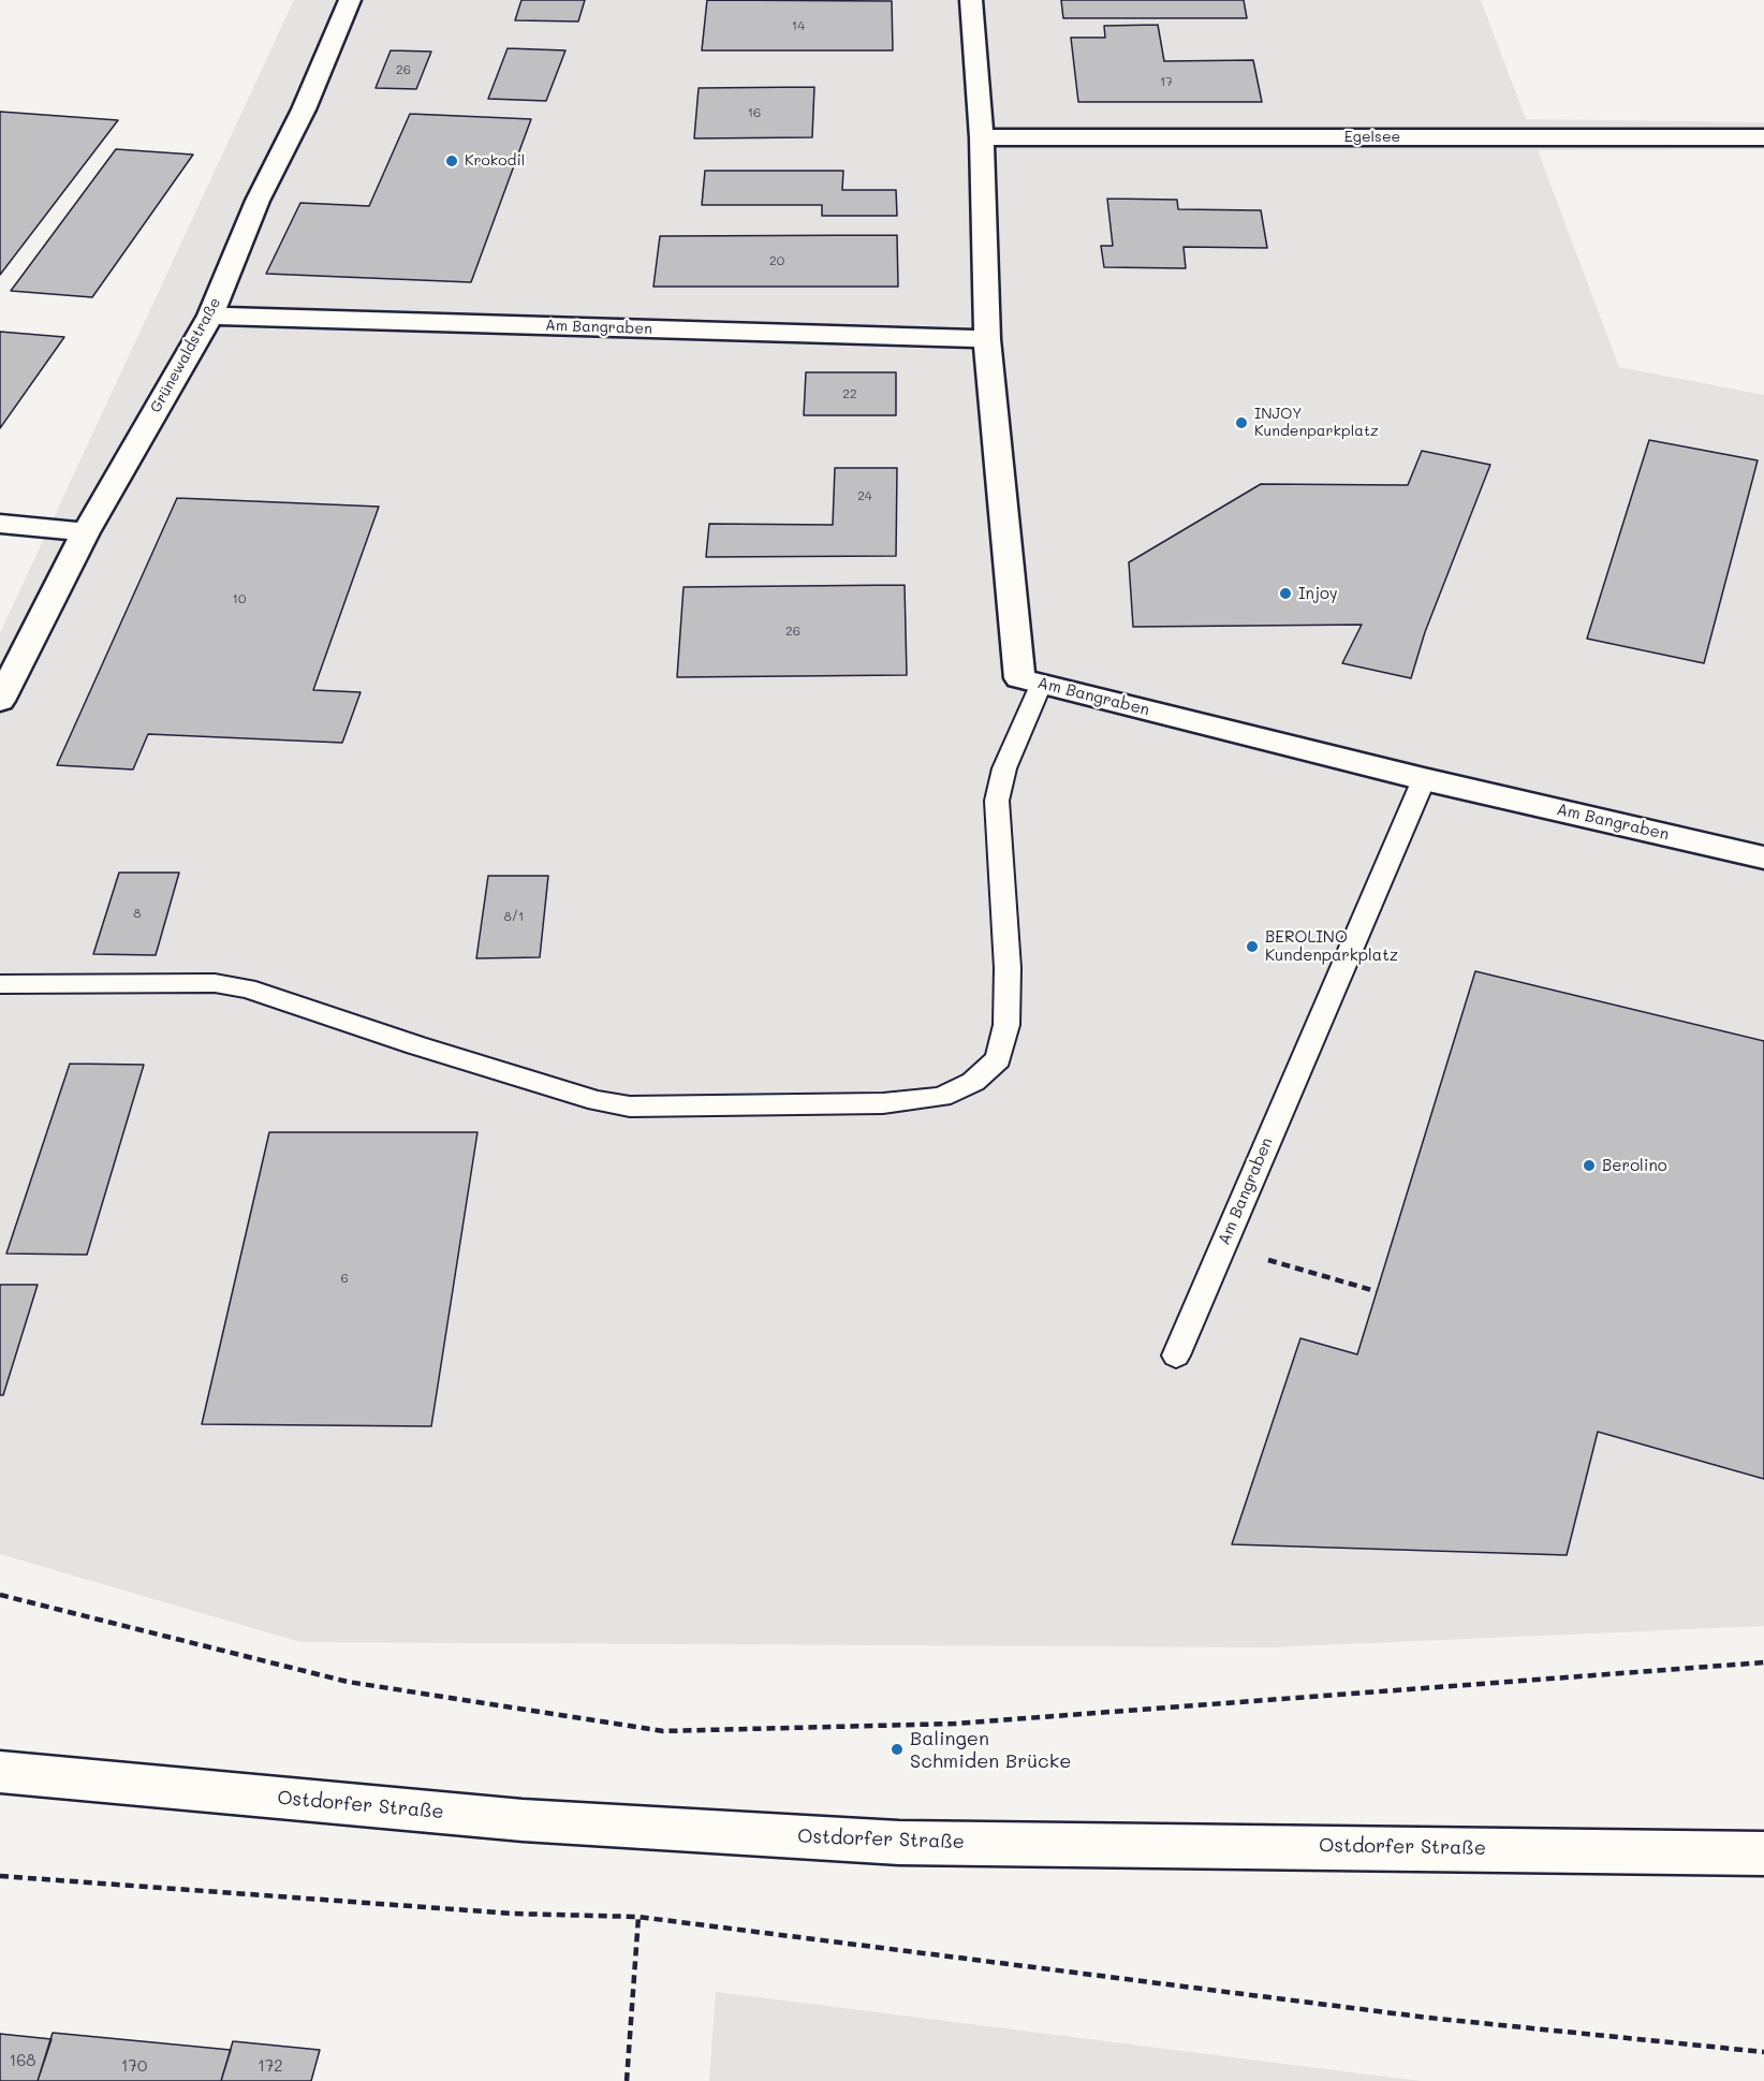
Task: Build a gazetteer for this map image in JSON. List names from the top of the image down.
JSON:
{
  "streets": {
    "street": [
      "Egelsee",
      "Am Bangraben",
      "Grünewaldstraße",
      "Ostdorfer Straße"
    ]
  },
  "crossings": [
    ["Egelsee", "Am Bangraben"],
    ["Am Bangraben", "Grünewaldstraße"]
  ],
  "places": [
    "Krokodil",
    "INJOY Kundenparkplatz",
    "Injoy",
    "BEROLINO Kundenparkplatz",
    "Berolino",
    "Balingen Schmiden Brücke"
  ],
  "house_numbers": [
    "14",
    "26",
    "17",
    "16",
    "20",
    "22",
    "24",
    "10",
    "26",
    "8",
    "8/1",
    "6",
    "168",
    "170",
    "172"
  ]
}
